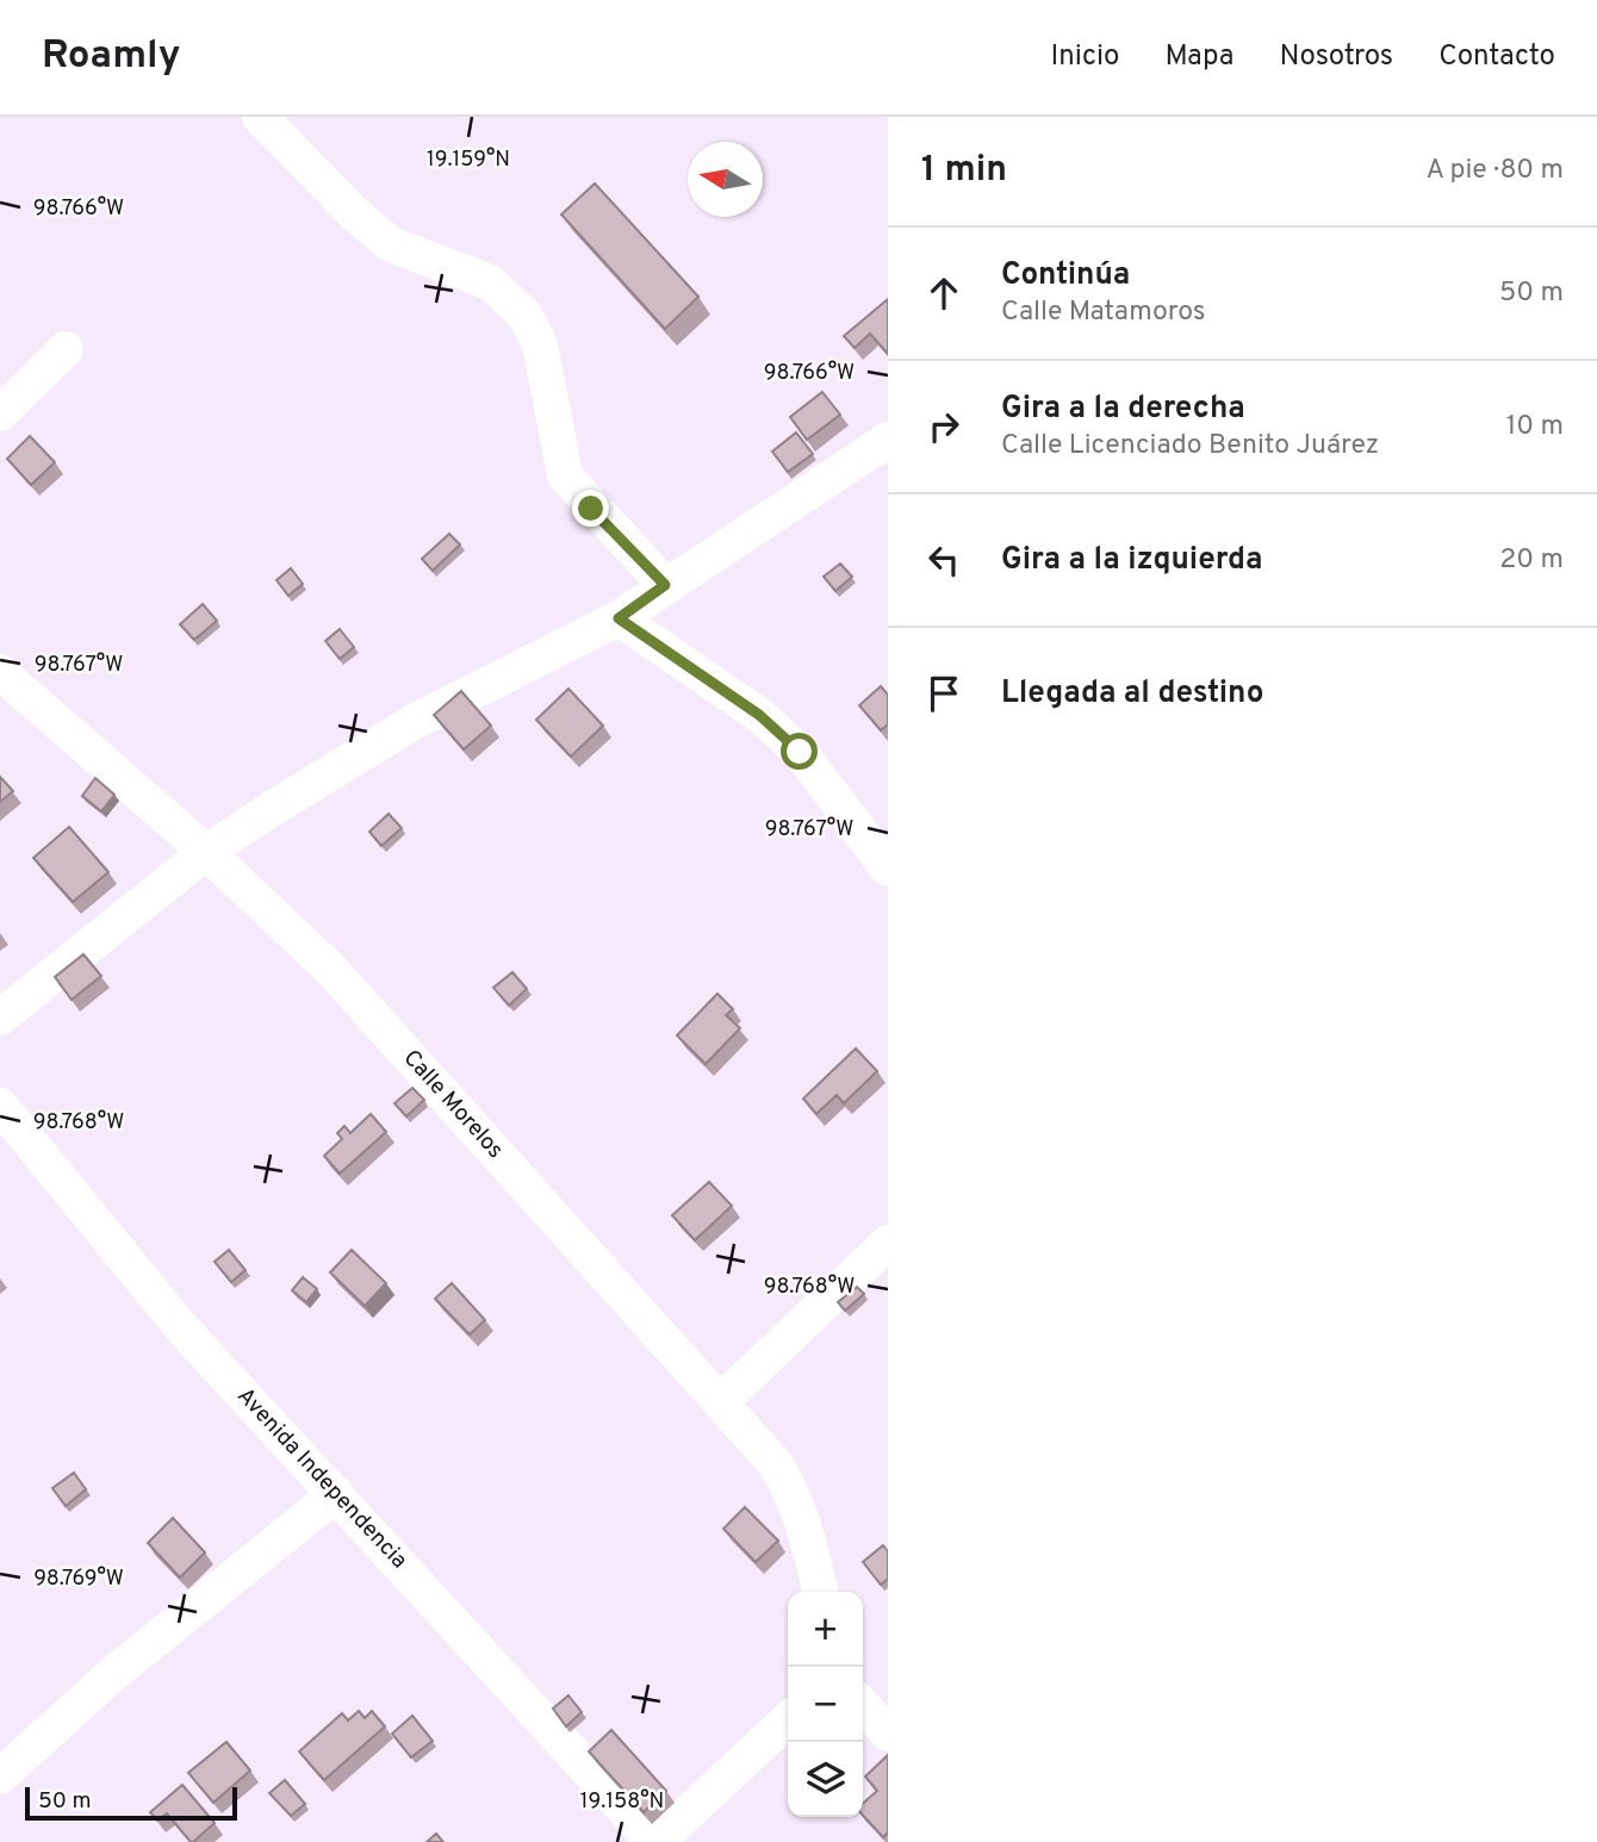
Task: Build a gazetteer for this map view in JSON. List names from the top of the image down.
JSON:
{
  "streets": {
    "street": ["Calle Morelos", "Avenida Independencia"]
  },
  "scale_bar": "50 m",
  "north": "left",
  "page": {
    "header": "Roamly",
    "nav": [
      "Inicio",
      "Mapa",
      "Nosotros",
      "Contacto"
    ],
    "heading": ["1 min", "A pie · 80 m"],
    "list": [
      ["Continúa", "Calle Matamoros", "50 m"],
      ["Gira a la derecha", "Calle Licenciado Benito Juárez", "10 m"],
      ["Gira a la izquierda", "20 m"],
      "Llegada al destino"
    ],
    "map_buttons": ["+", "−"],
    "scale": "50 m"
  },
  "coordinates": [
    "19.159°N",
    "98.766°W",
    "98.767°W",
    "98.768°W",
    "98.769°W",
    "19.158°N"
  ]
}
